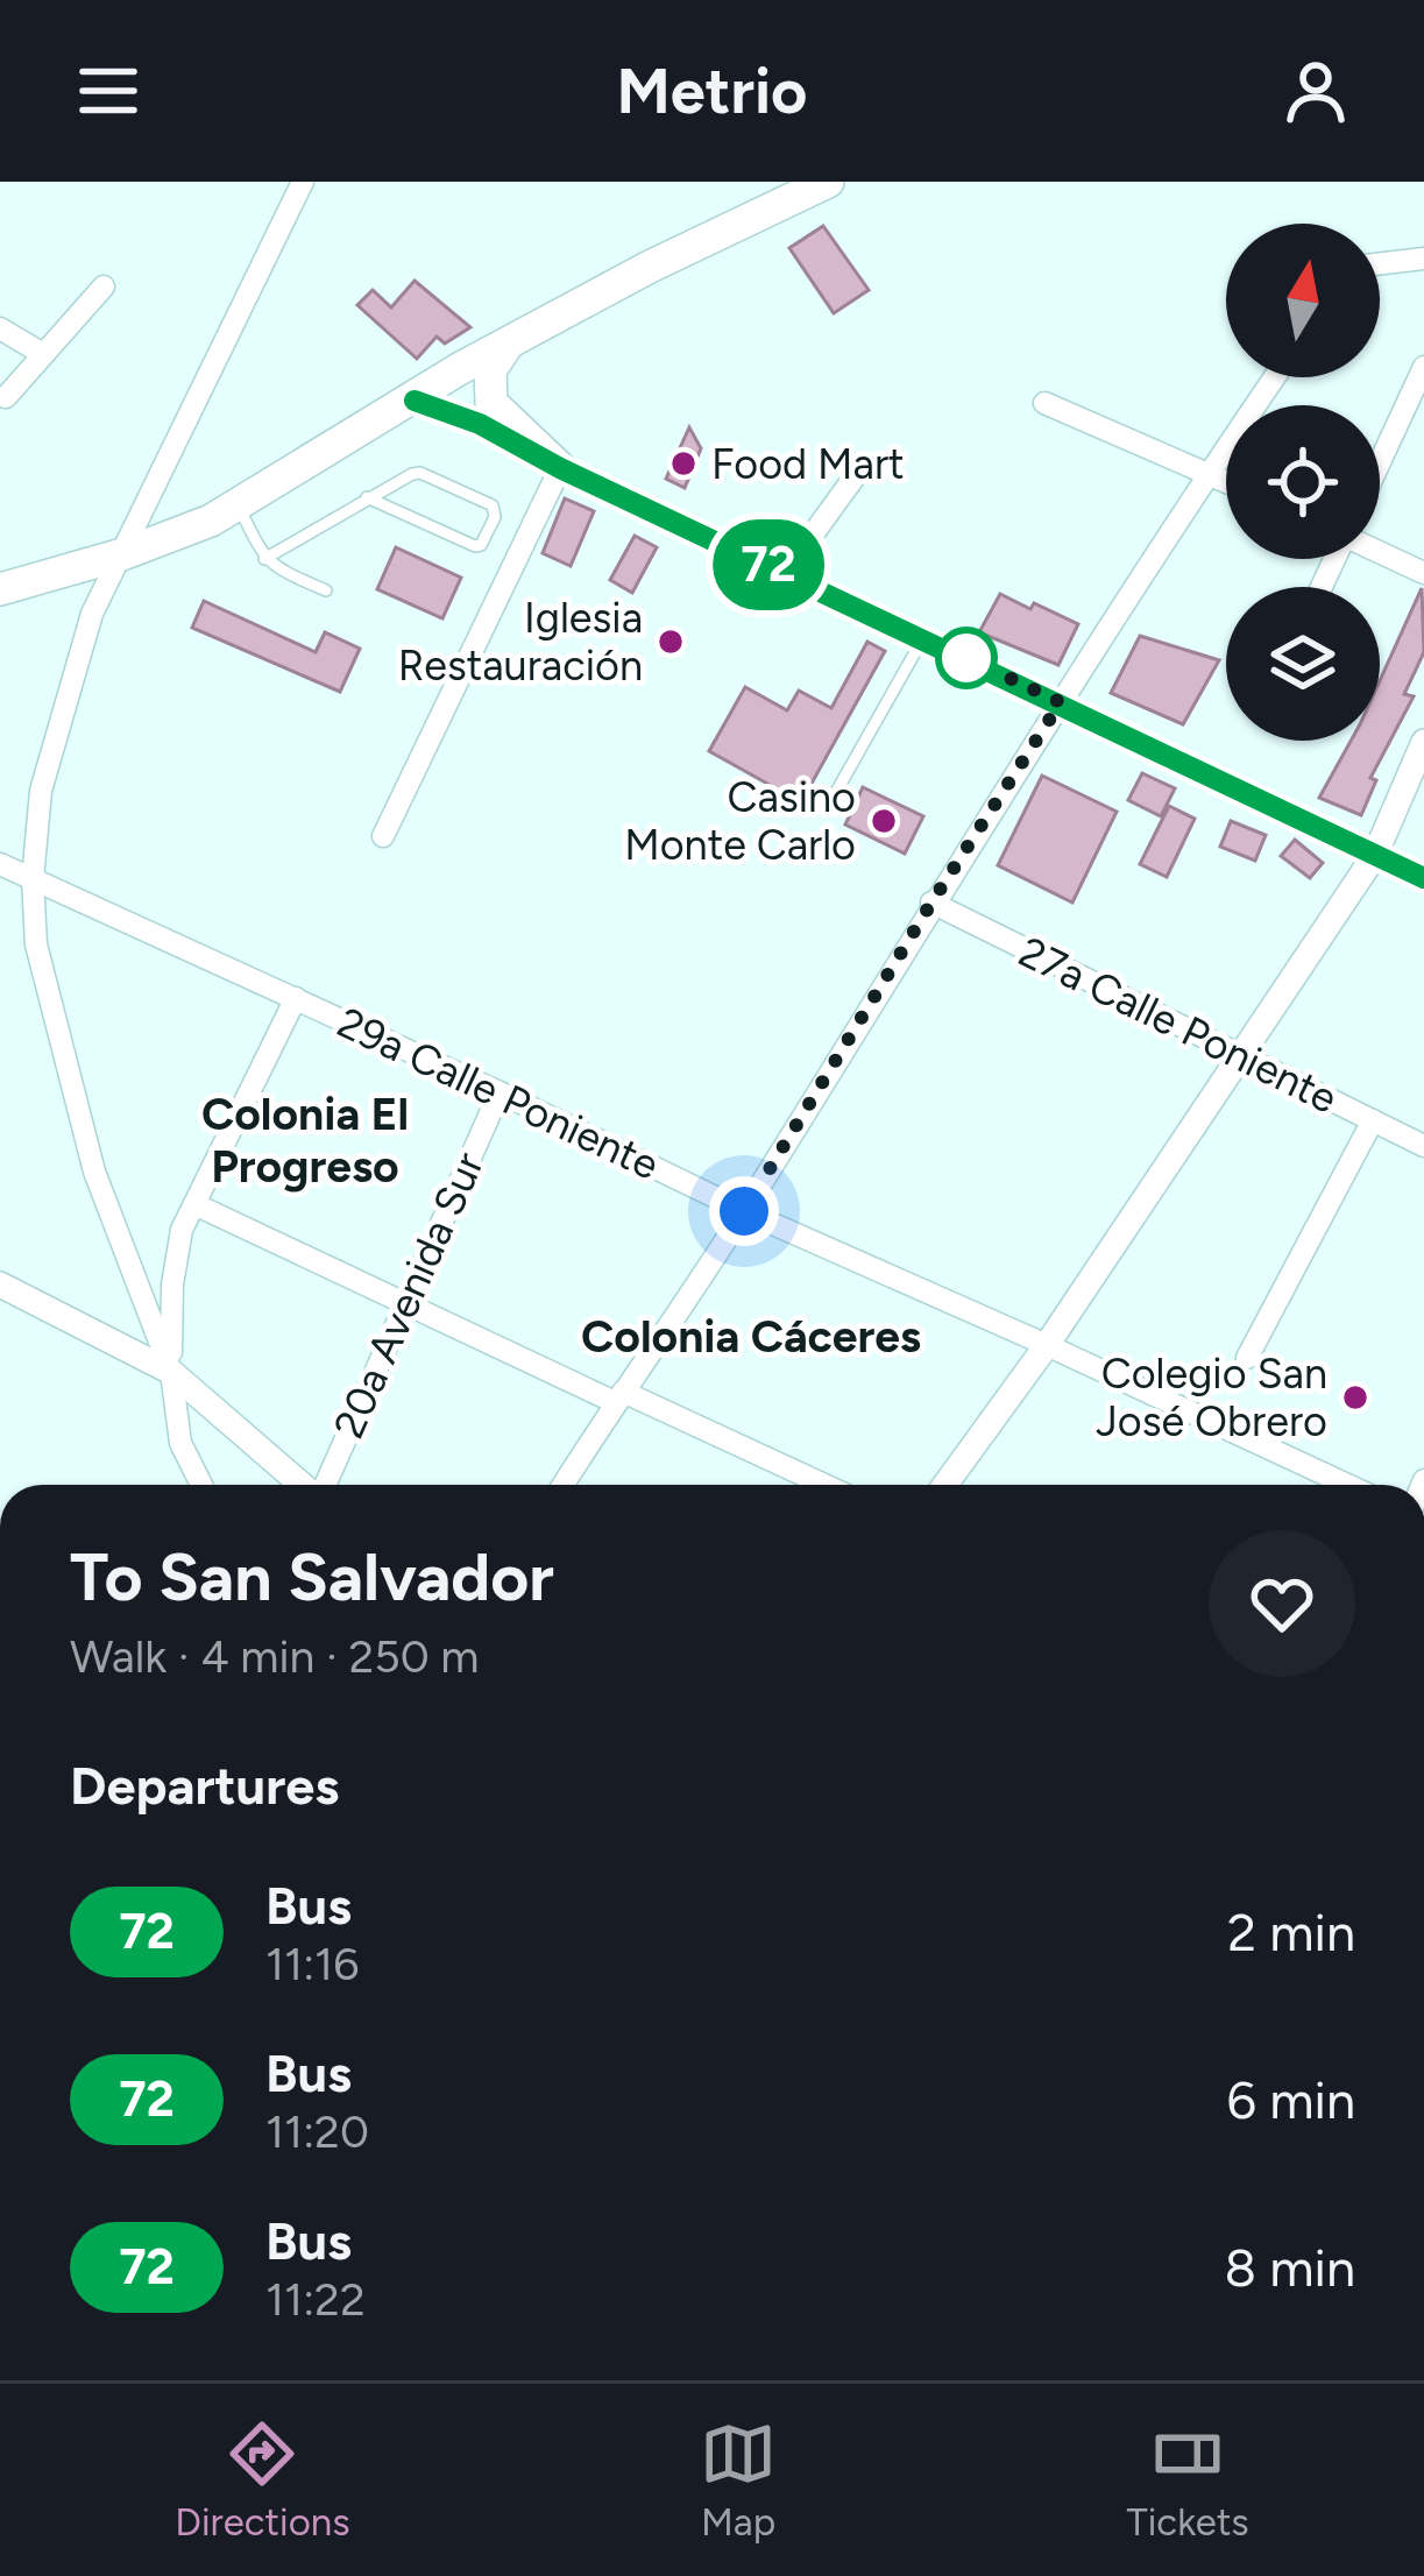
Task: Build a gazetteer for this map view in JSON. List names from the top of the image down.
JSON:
{
  "streets": {
    "street": ["27a Calle Poniente", "29a Calle Poniente", "20a Avenida Sur"]
  },
  "crossings": [
    ["29a Calle Poniente", "20a Avenida Sur"]
  ],
  "districts": ["Colonia El Progreso", "Colonia Cáceres"],
  "places": [
    "Food Mart",
    "Iglesia Restauración",
    "Casino Monte Carlo",
    "Colegio San José Obrero"
  ],
  "lines": ["bus line 72"],
  "north": "top",
  "page": {
    "header": "Metrio",
    "on_map": "72",
    "heading": [
      ["To San Salvador", "Walk · 4 min · 250 m"],
      "Departures"
    ],
    "list": [
      {
        "mark": "72",
        "name": "Bus",
        "note": "11:16",
        "value": "2 min"
      },
      {
        "mark": "72",
        "name": "Bus",
        "note": "11:20",
        "value": "6 min"
      },
      {
        "mark": "72",
        "name": "Bus",
        "note": "11:22",
        "value": "8 min"
      }
    ],
    "tabs": ["Directions", "Map", "Tickets"]
  }
}
